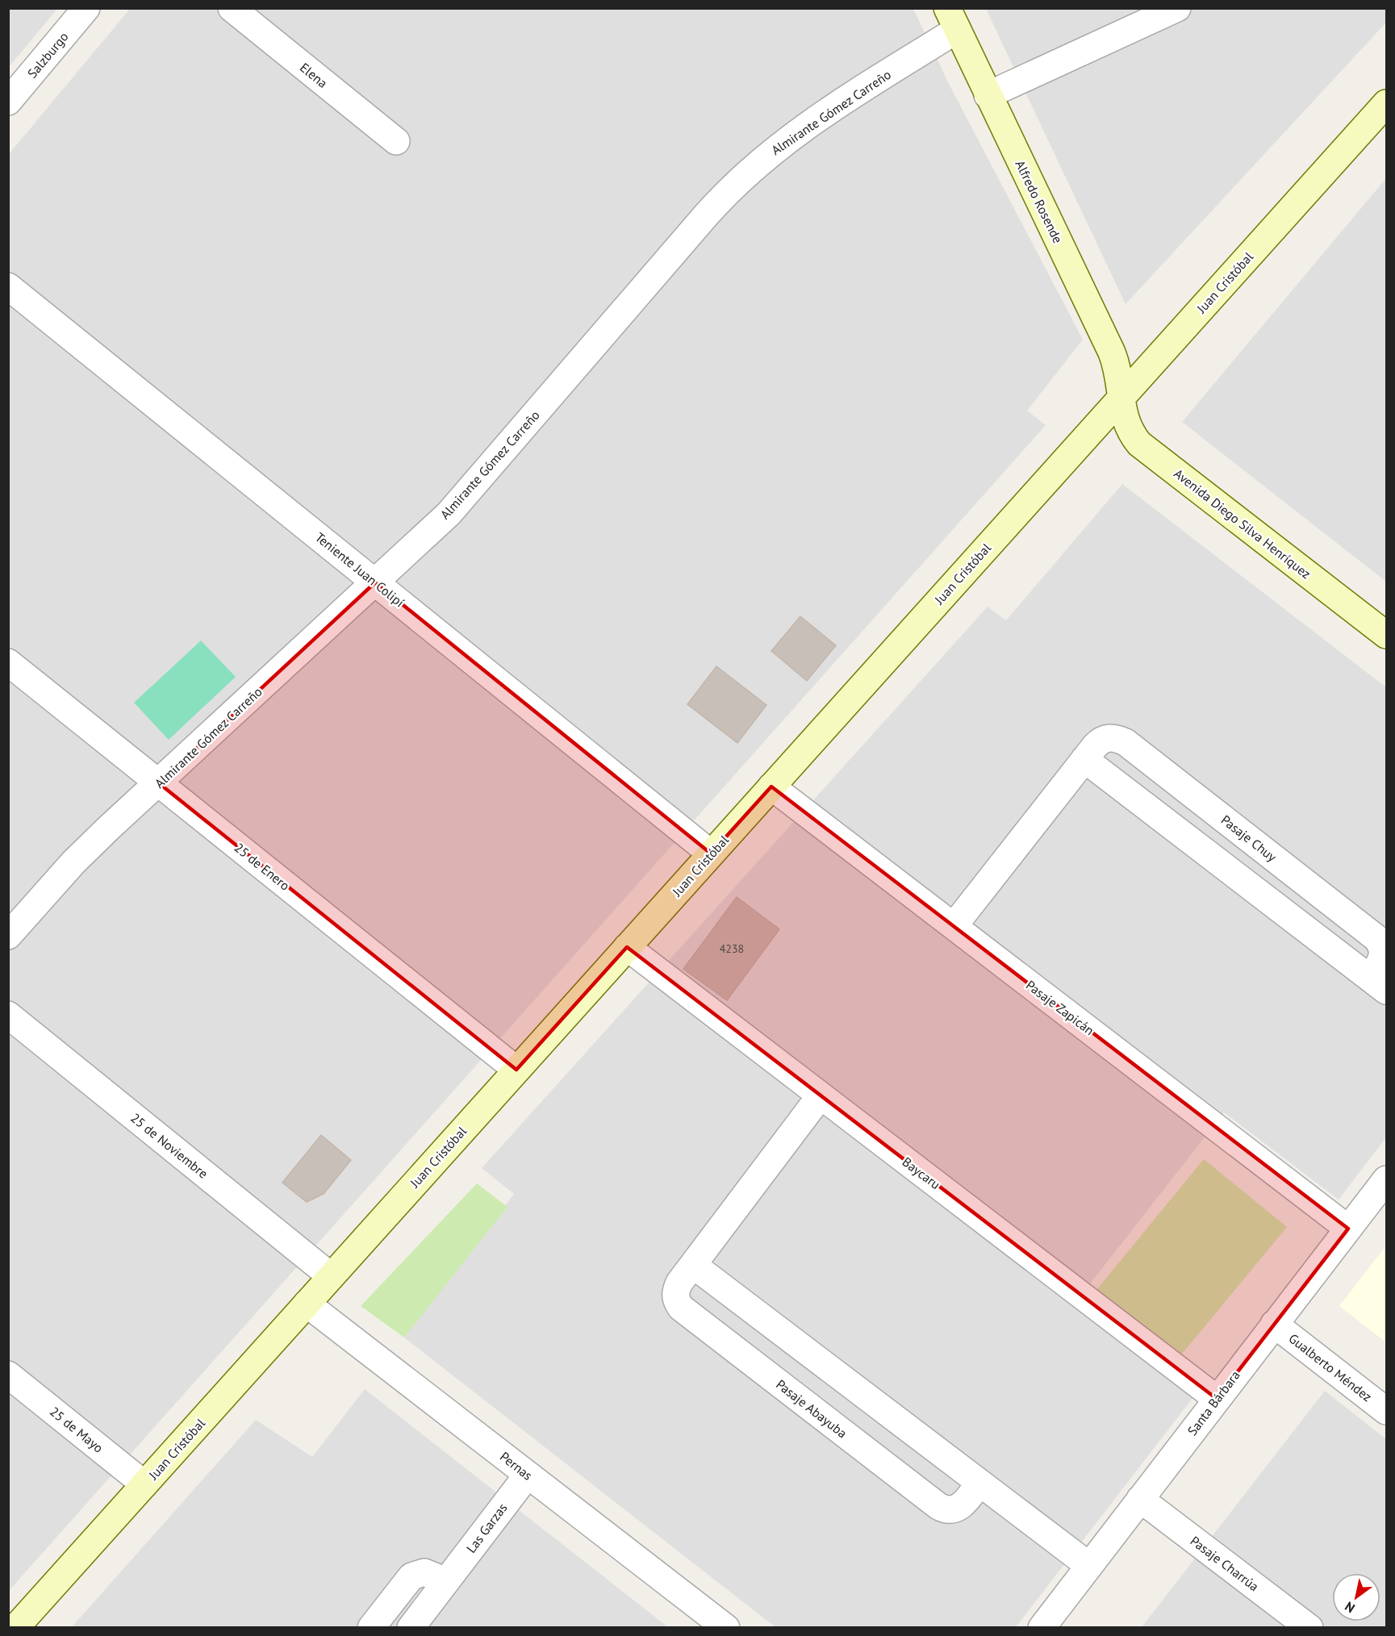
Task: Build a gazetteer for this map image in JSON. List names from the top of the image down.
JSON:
{
  "streets": {
    "street": [
      "Salzburgo",
      "Elena",
      "Almirante Gómez Carreño",
      "Alfredo Rosende",
      "Juan Cristóbal",
      "Avenida Diego Silva Henríquez",
      "Teniente Juan Colipí",
      "Pasaje Chuy",
      "25 de Enero",
      "Pasaje Zapicán",
      "25 de Noviembre",
      "Baycaru",
      "Gualberto Méndez",
      "Santa Bárbara",
      "Pasaje Abayuba",
      "25 de Mayo",
      "Pernas",
      "Las Garzas",
      "Pasaje Charrúa"
    ]
  },
  "crossings": [
    ["Almirante Gómez Carreño", "Alfredo Rosende"],
    ["Almirante Gómez Carreño", "Teniente Juan Colipí"],
    ["Almirante Gómez Carreño", "25 de Enero"],
    ["Alfredo Rosende", "Juan Cristóbal"],
    ["Alfredo Rosende", "Avenida Diego Silva Henríquez"],
    ["Juan Cristóbal", "Avenida Diego Silva Henríquez"],
    ["Juan Cristóbal", "Teniente Juan Colipí"],
    ["Juan Cristóbal", "25 de Enero"],
    ["Juan Cristóbal", "Pasaje Zapicán"],
    ["Juan Cristóbal", "25 de Noviembre"],
    ["Juan Cristóbal", "Baycaru"],
    ["Juan Cristóbal", "25 de Mayo"],
    ["Juan Cristóbal", "Pernas"],
    ["Pasaje Chuy", "Pasaje Zapicán"],
    ["Pasaje Zapicán", "Santa Bárbara"],
    ["Baycaru", "Santa Bárbara"],
    ["Baycaru", "Pasaje Abayuba"],
    ["Gualberto Méndez", "Santa Bárbara"],
    ["Santa Bárbara", "Pasaje Charrúa"],
    ["Pernas", "Las Garzas"]
  ],
  "house_numbers": ["4238"],
  "north": "bottom left"
}
